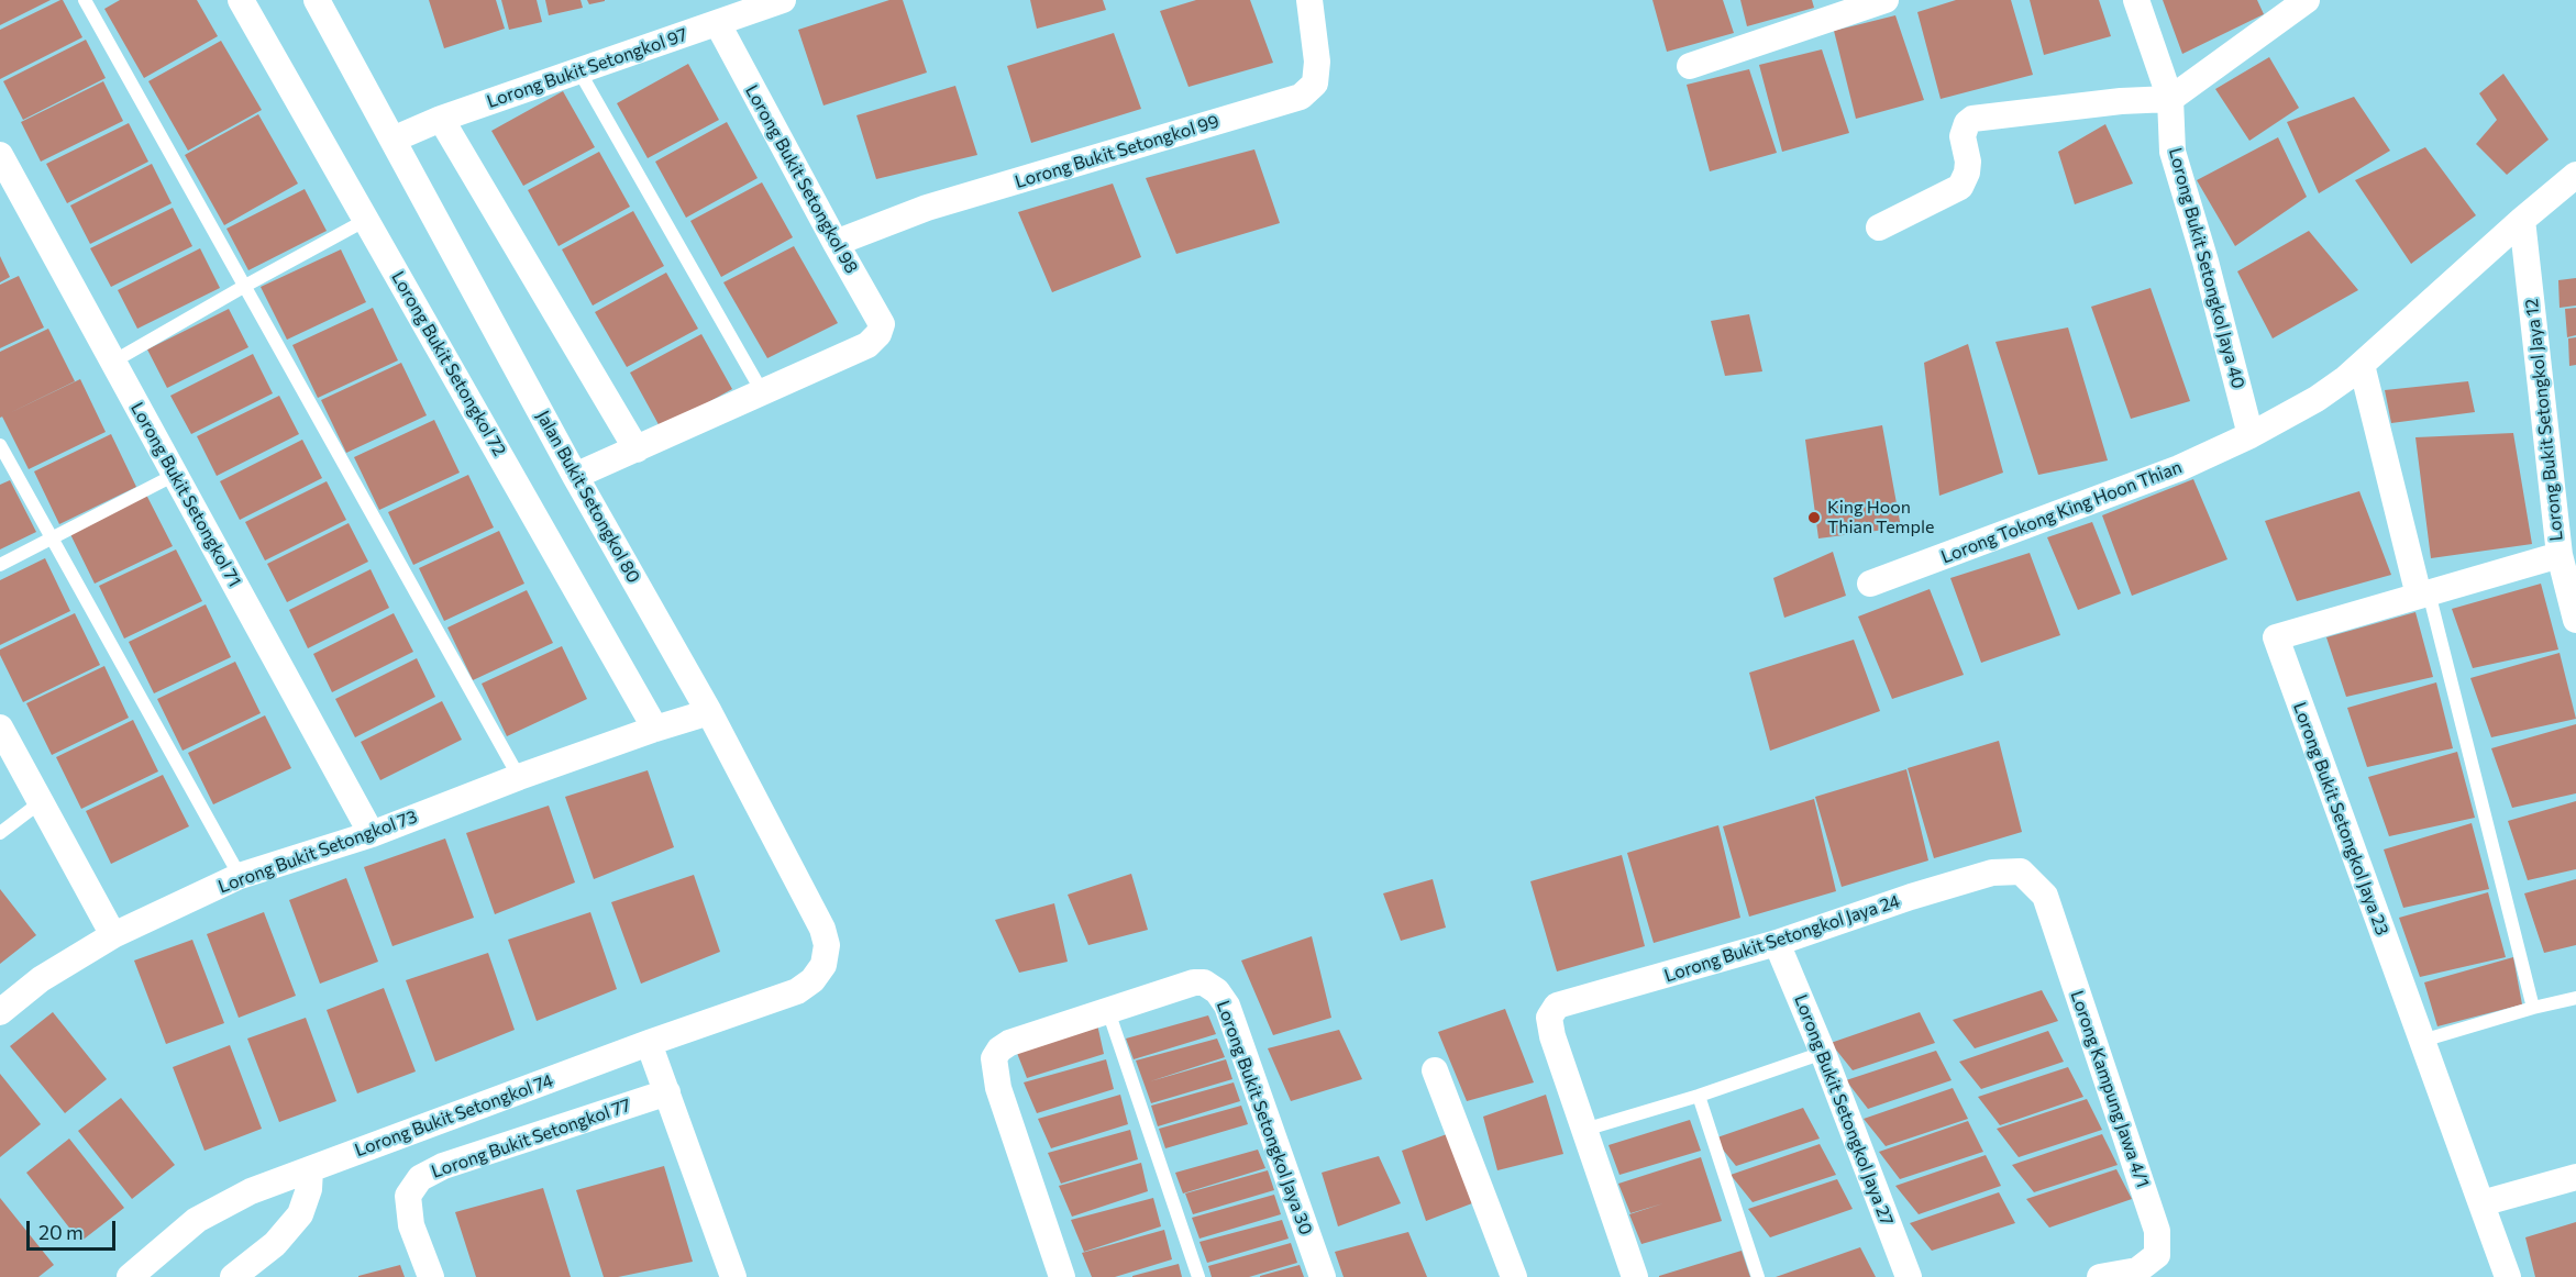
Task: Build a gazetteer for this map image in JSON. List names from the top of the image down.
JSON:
{
  "streets": {
    "street": [
      "Lorong Bukit Setongkol 97",
      "Lorong Bukit Setongkol 99",
      "Lorong Bukit Setongkol 98",
      "Lorong Bukit Setongkol Jaya 40",
      "Lorong Bukit Setongkol 72",
      "Lorong Bukit Setongkol Jaya 12",
      "Lorong Bukit Setongkol 71",
      "Jalan Bukit Setongkol 80",
      "Lorong Tokong King Hoon Thian",
      "Lorong Bukit Setongkol Jaya 23",
      "Lorong Bukit Setongkol 73",
      "Lorong Bukit Setongkol Jaya 24",
      "Lorong Kampung Jawa 4/1",
      "Lorong Bukit Setongkol Jaya 27",
      "Lorong Bukit Setongkol 74",
      "Lorong Bukit Setongkol Jaya 30",
      "Lorong Bukit Setongkol 77"
    ]
  },
  "crossings": [
    ["Lorong Bukit Setongkol 97", "Lorong Bukit Setongkol 98"],
    ["Lorong Bukit Setongkol 97", "Jalan Bukit Setongkol 80"],
    ["Lorong Bukit Setongkol 99", "Lorong Bukit Setongkol 98"],
    ["Lorong Bukit Setongkol Jaya 40", "Lorong Tokong King Hoon Thian"],
    ["Lorong Bukit Setongkol 72", "Lorong Bukit Setongkol 73"],
    ["Lorong Bukit Setongkol Jaya 12", "Lorong Tokong King Hoon Thian"],
    ["Lorong Bukit Setongkol Jaya 12", "Lorong Bukit Setongkol Jaya 23"],
    ["Lorong Bukit Setongkol 71", "Lorong Bukit Setongkol 73"],
    ["Jalan Bukit Setongkol 80", "Lorong Bukit Setongkol 73"],
    ["Jalan Bukit Setongkol 80", "Lorong Bukit Setongkol 74"],
    ["Lorong Bukit Setongkol Jaya 24", "Lorong Kampung Jawa 4/1"],
    ["Lorong Bukit Setongkol Jaya 24", "Lorong Bukit Setongkol Jaya 27"]
  ],
  "places": ["King Hoon Thian Temple"],
  "scale_bar": "20 m"
}
